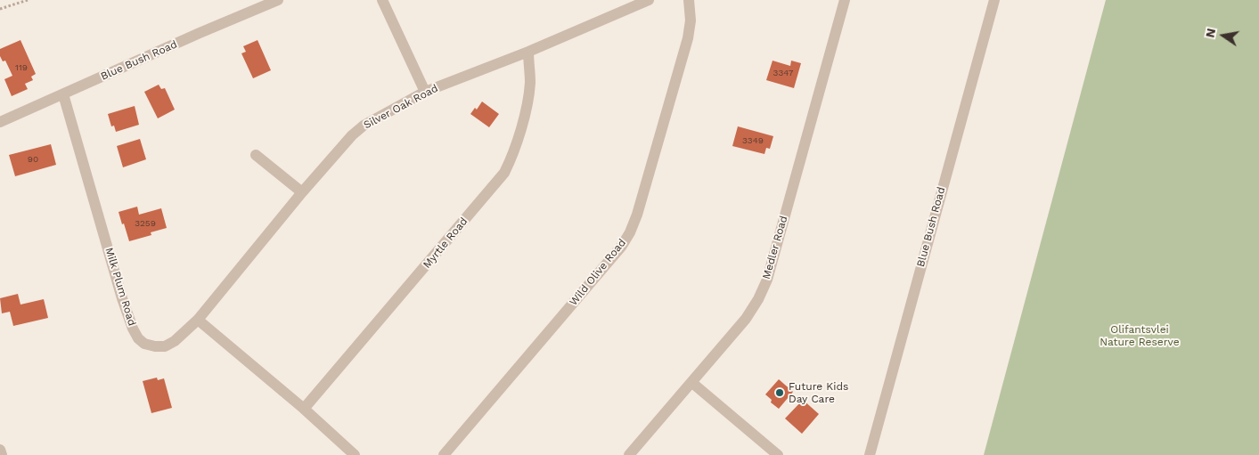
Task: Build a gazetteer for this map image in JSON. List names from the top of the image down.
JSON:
{
  "streets": {
    "street": [
      "Blue Bush Road",
      "Silver Oak Road",
      "Myrtle Road",
      "Medler Road",
      "Wild Olive Road",
      "Milk Plum Road"
    ]
  },
  "crossings": [
    ["Blue Bush Road", "Milk Plum Road"],
    ["Silver Oak Road", "Myrtle Road"],
    ["Silver Oak Road", "Milk Plum Road"]
  ],
  "parks": ["Olifantsvlei Nature Reserve"],
  "places": ["Future Kids Day Care"],
  "house_numbers": [
    "119",
    "3347",
    "3349",
    "90",
    "3259"
  ],
  "north": "left"
}
